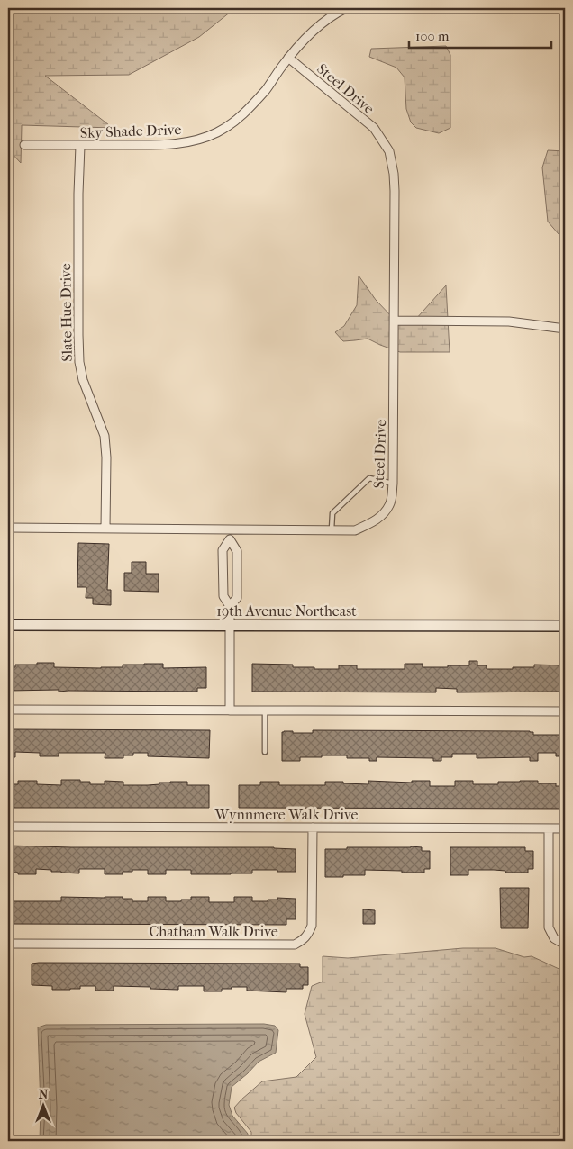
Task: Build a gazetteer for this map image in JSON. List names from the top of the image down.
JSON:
{
  "streets": {
    "street": [
      "Steel Drive",
      "Sky Shade Drive",
      "Slate Hue Drive",
      "19th Avenue Northeast",
      "Wynnmere Walk Drive",
      "Chatham Walk Drive"
    ]
  },
  "crossings": [
    ["Steel Drive", "Sky Shade Drive"],
    ["Steel Drive", "Slate Hue Drive"],
    ["Sky Shade Drive", "Slate Hue Drive"],
    ["Wynnmere Walk Drive", "Chatham Walk Drive"]
  ],
  "scale_bar": "100 m",
  "north": "top"
}
